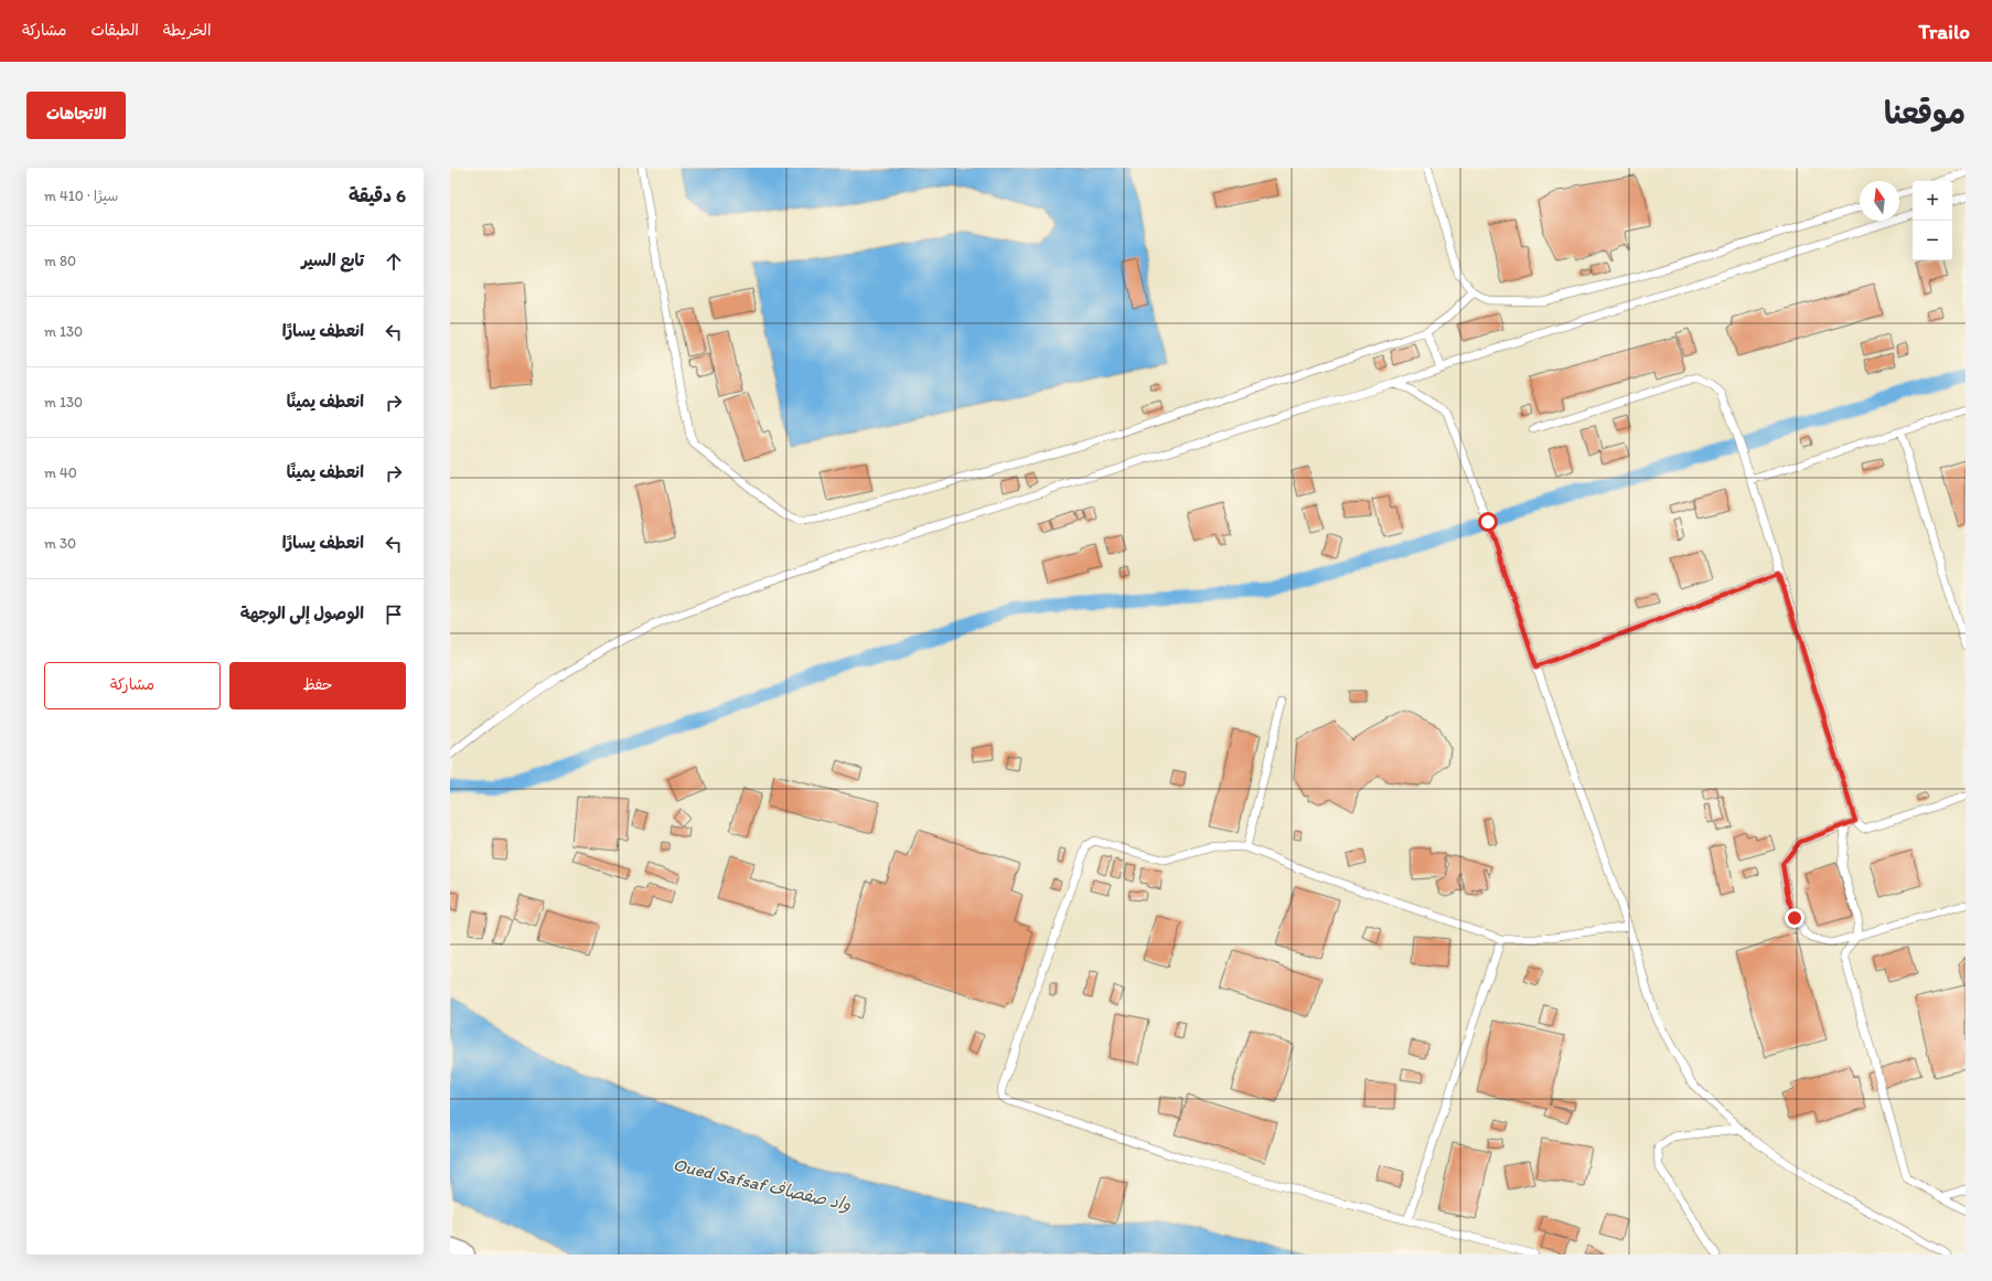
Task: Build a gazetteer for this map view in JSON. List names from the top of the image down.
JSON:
{
  "water": ["Oued Safsaf واد صفصاف"],
  "north": "top",
  "page": {
    "header": "Trailo",
    "nav": ["الخريطة", "الطبقات", "مشاركة"],
    "title": "موقعنا",
    "buttons": [
      "الاتجاهات",
      ["حفظ", "مشاركة"]
    ],
    "heading": ["6 دقيقة", "سيرًا · 410 m"],
    "map_buttons": ["+", "−"],
    "list": [
      ["تابع السير", "80 m"],
      ["انعطف يسارًا", "130 m"],
      ["انعطف يمينًا", "130 m"],
      ["انعطف يمينًا", "40 m"],
      ["انعطف يسارًا", "30 m"],
      "الوصول إلى الوجهة"
    ]
  }
}
